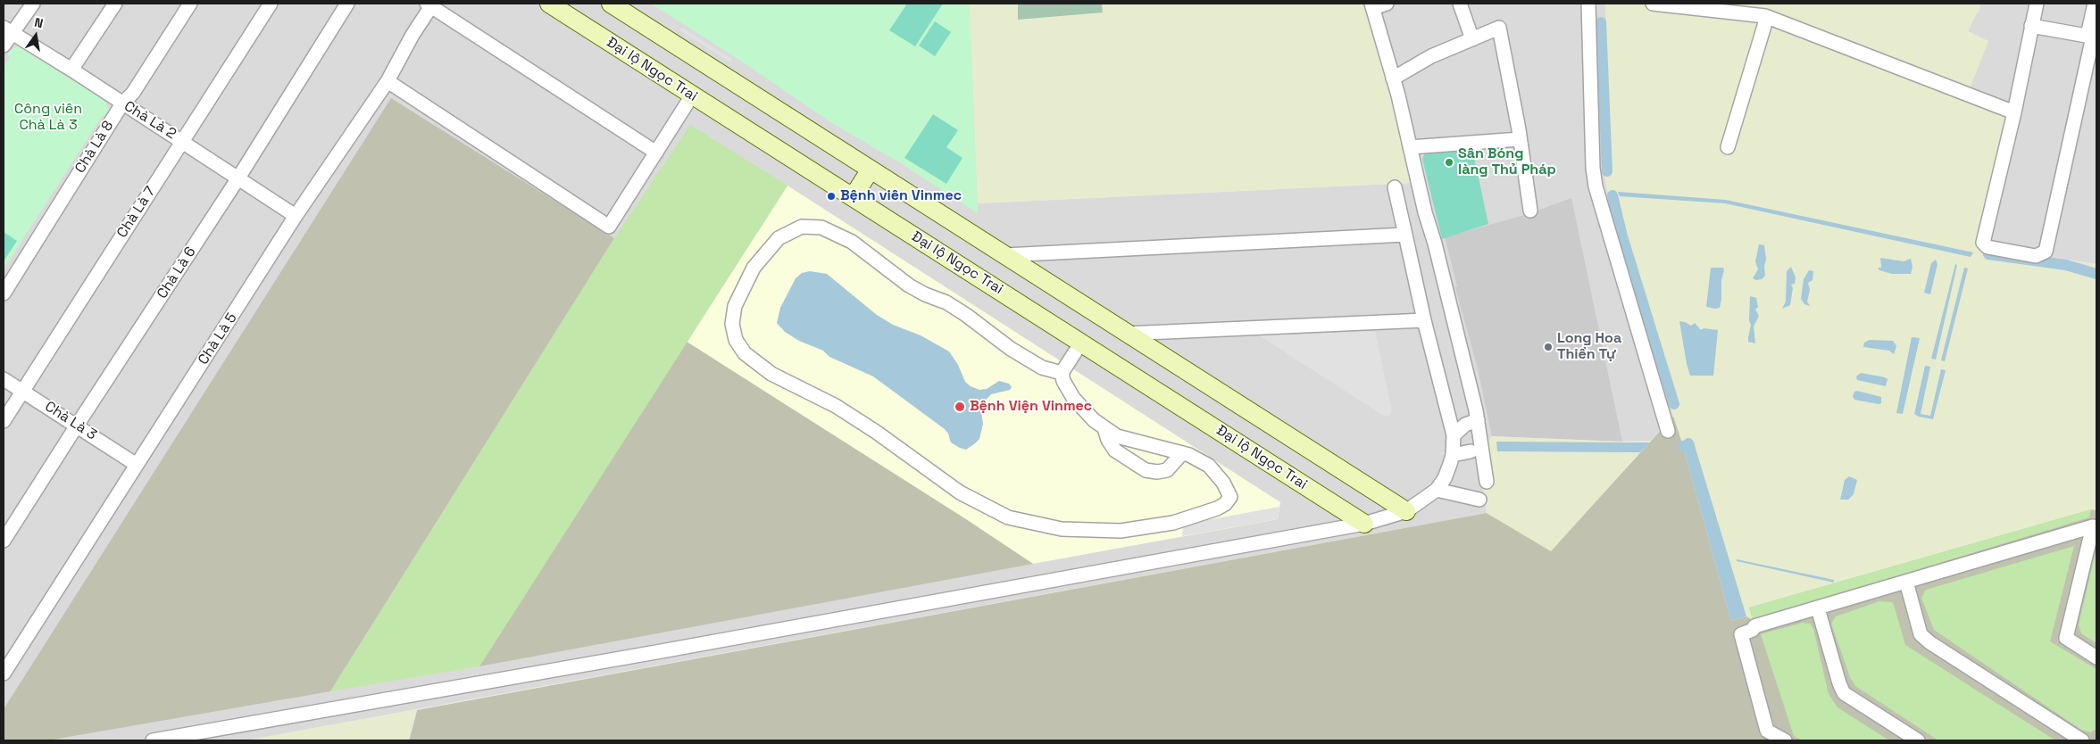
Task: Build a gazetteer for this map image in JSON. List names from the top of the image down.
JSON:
{
  "streets": {
    "main road": ["Đại lộ Ngọc Trai"],
    "street": [
      "Chà Là 2",
      "Chà Là 8",
      "Chà Là 7",
      "Chà Là 6",
      "Chà Là 5",
      "Chà Là 3"
    ]
  },
  "crossings": [
    ["Chà Là 2", "Chà Là 8"],
    ["Chà Là 2", "Chà Là 7"],
    ["Chà Là 2", "Chà Là 6"],
    ["Chà Là 2", "Chà Là 5"],
    ["Chà Là 7", "Chà Là 3"],
    ["Chà Là 6", "Chà Là 3"],
    ["Chà Là 5", "Chà Là 3"]
  ],
  "parks": ["Công viên Chà Là 3"],
  "places": [
    "Sân Bóng làng Thủ Pháp",
    "Bệnh viên Vinmec",
    "Long Hoa Thiền Tự",
    "Bệnh Viện Vinmec"
  ],
  "north": "top"
}
